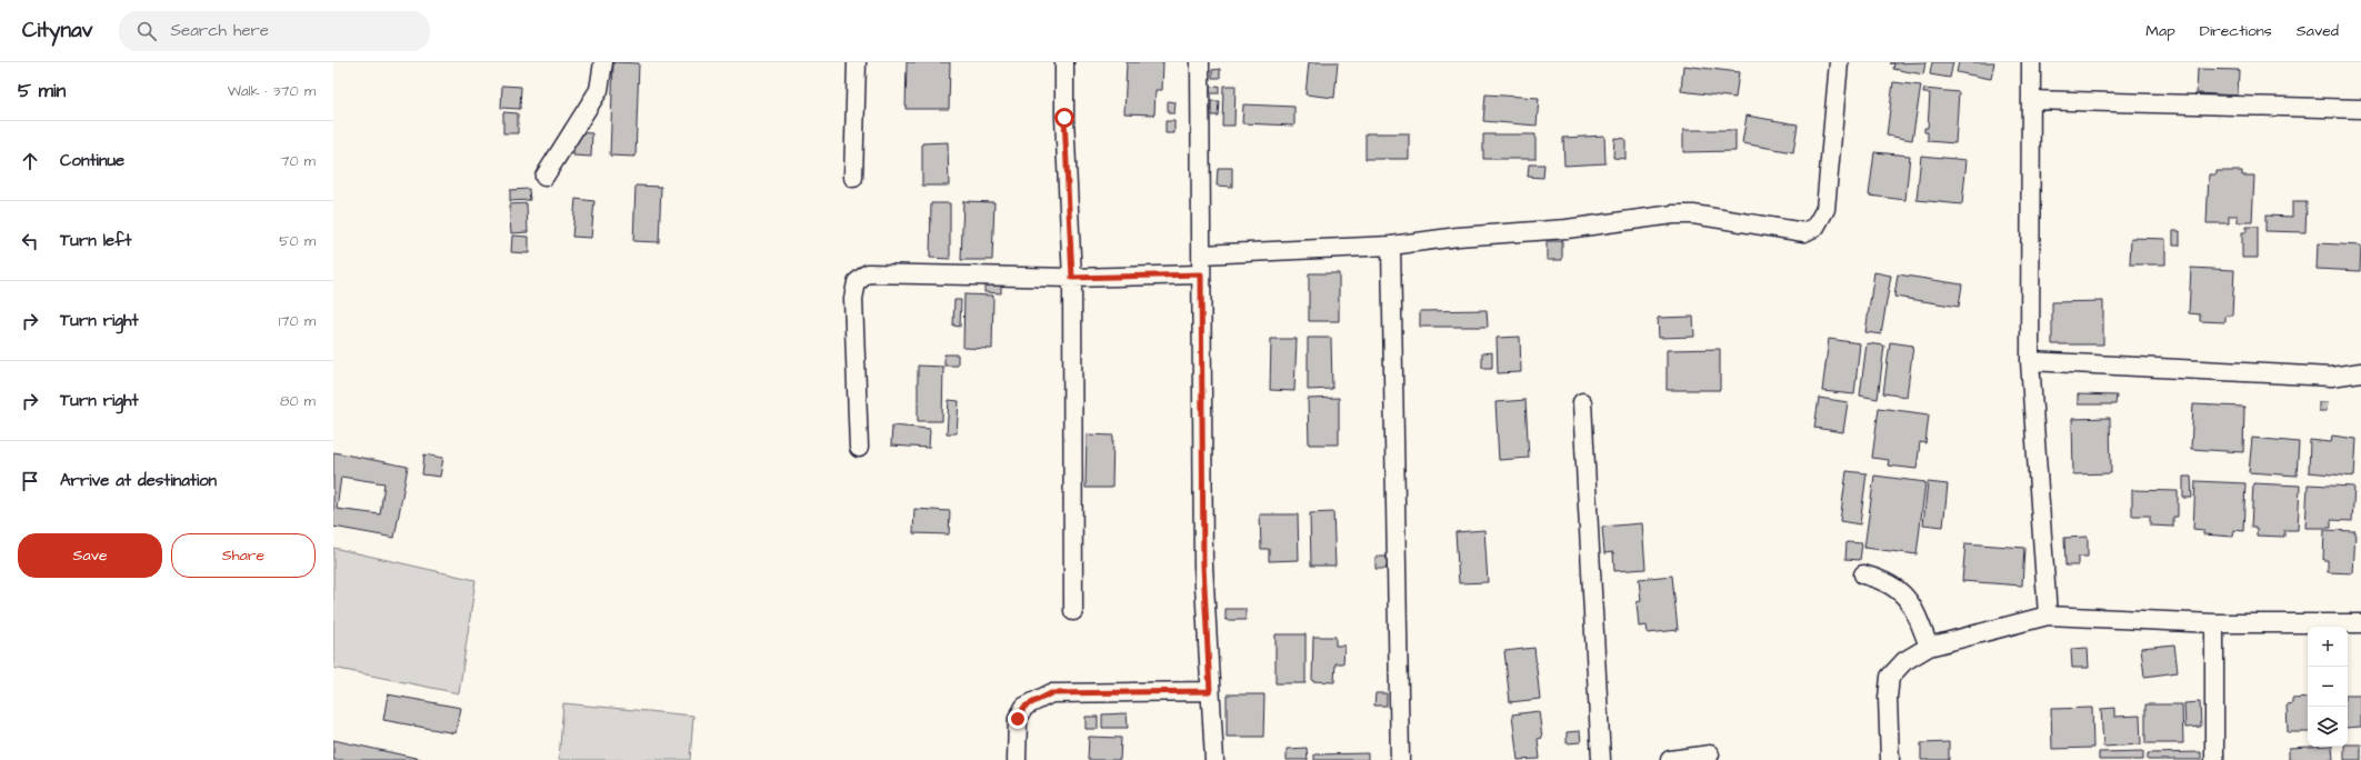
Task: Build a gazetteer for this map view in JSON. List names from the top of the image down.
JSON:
{
  "page": {
    "header": "Citynav",
    "search": "Search here",
    "nav": ["Map", "Directions", "Saved"],
    "heading": ["5 min", "Walk · 370 m"],
    "list": [
      ["Continue", "70 m"],
      ["Turn left", "50 m"],
      ["Turn right", "170 m"],
      ["Turn right", "80 m"],
      "Arrive at destination"
    ],
    "buttons": ["Save", "Share"],
    "map_buttons": ["+", "−"]
  }
}
